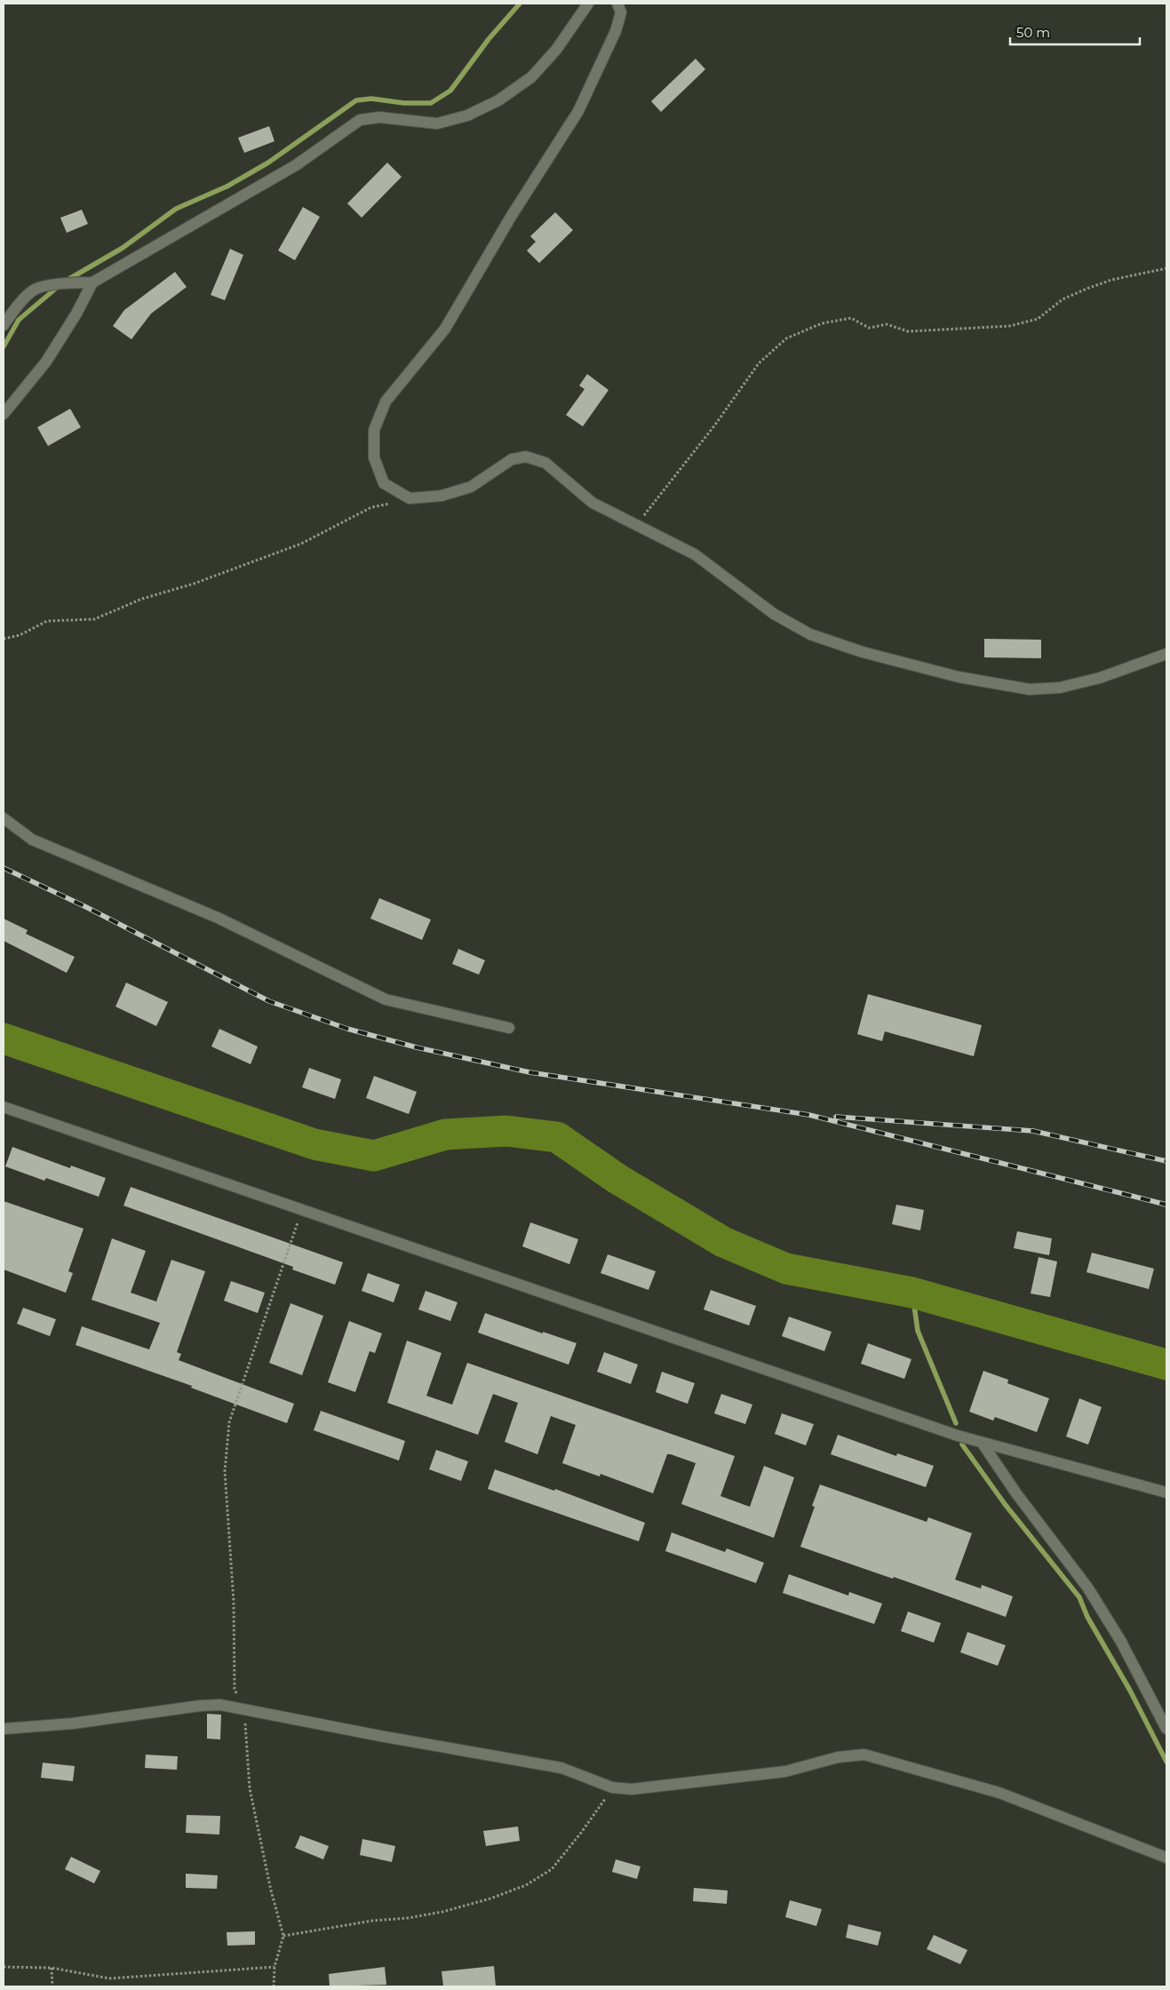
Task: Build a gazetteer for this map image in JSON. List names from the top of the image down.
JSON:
{
  "scale_bar": "50 m"
}
